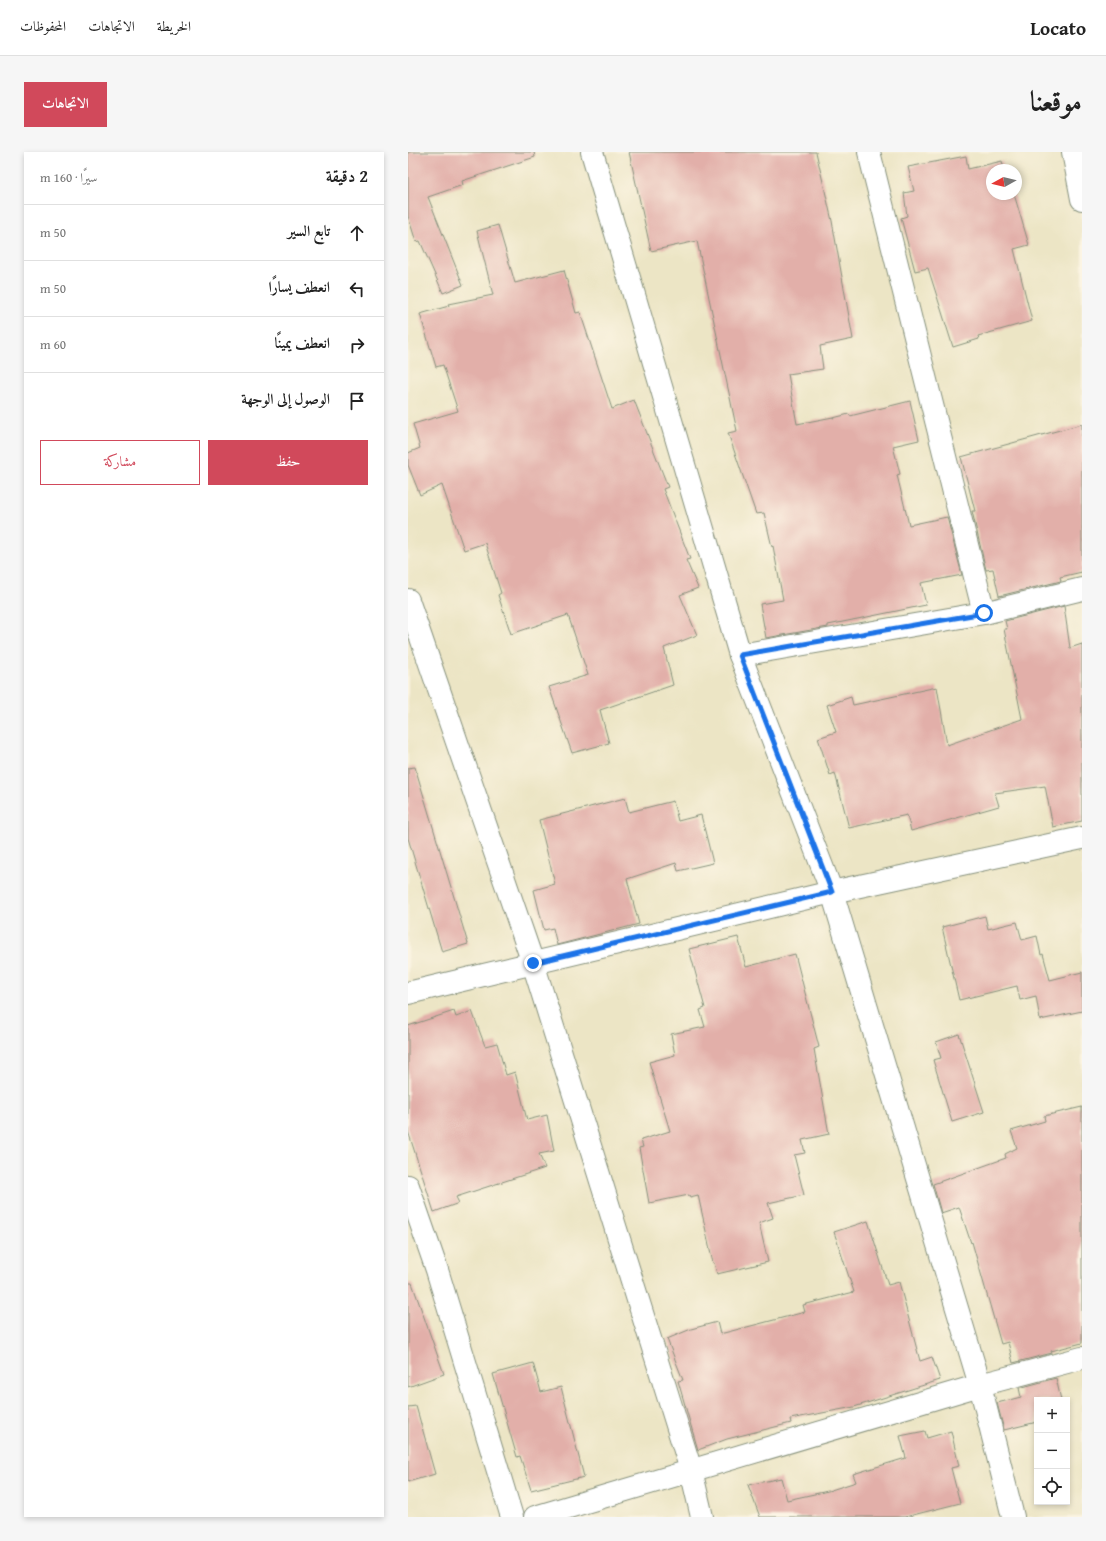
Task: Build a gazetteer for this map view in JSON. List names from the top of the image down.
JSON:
{
  "north": "left",
  "page": {
    "header": "Locato",
    "nav": ["الخريطة", "الاتجاهات", "المحفوظات"],
    "title": "موقعنا",
    "buttons": [
      "الاتجاهات",
      ["حفظ", "مشاركة"]
    ],
    "heading": ["2 دقيقة", "سيرًا · 160 m"],
    "list": [
      ["تابع السير", "50 m"],
      ["انعطف يسارًا", "50 m"],
      ["انعطف يمينًا", "60 m"],
      "الوصول إلى الوجهة"
    ],
    "map_buttons": ["+", "−"]
  }
}
